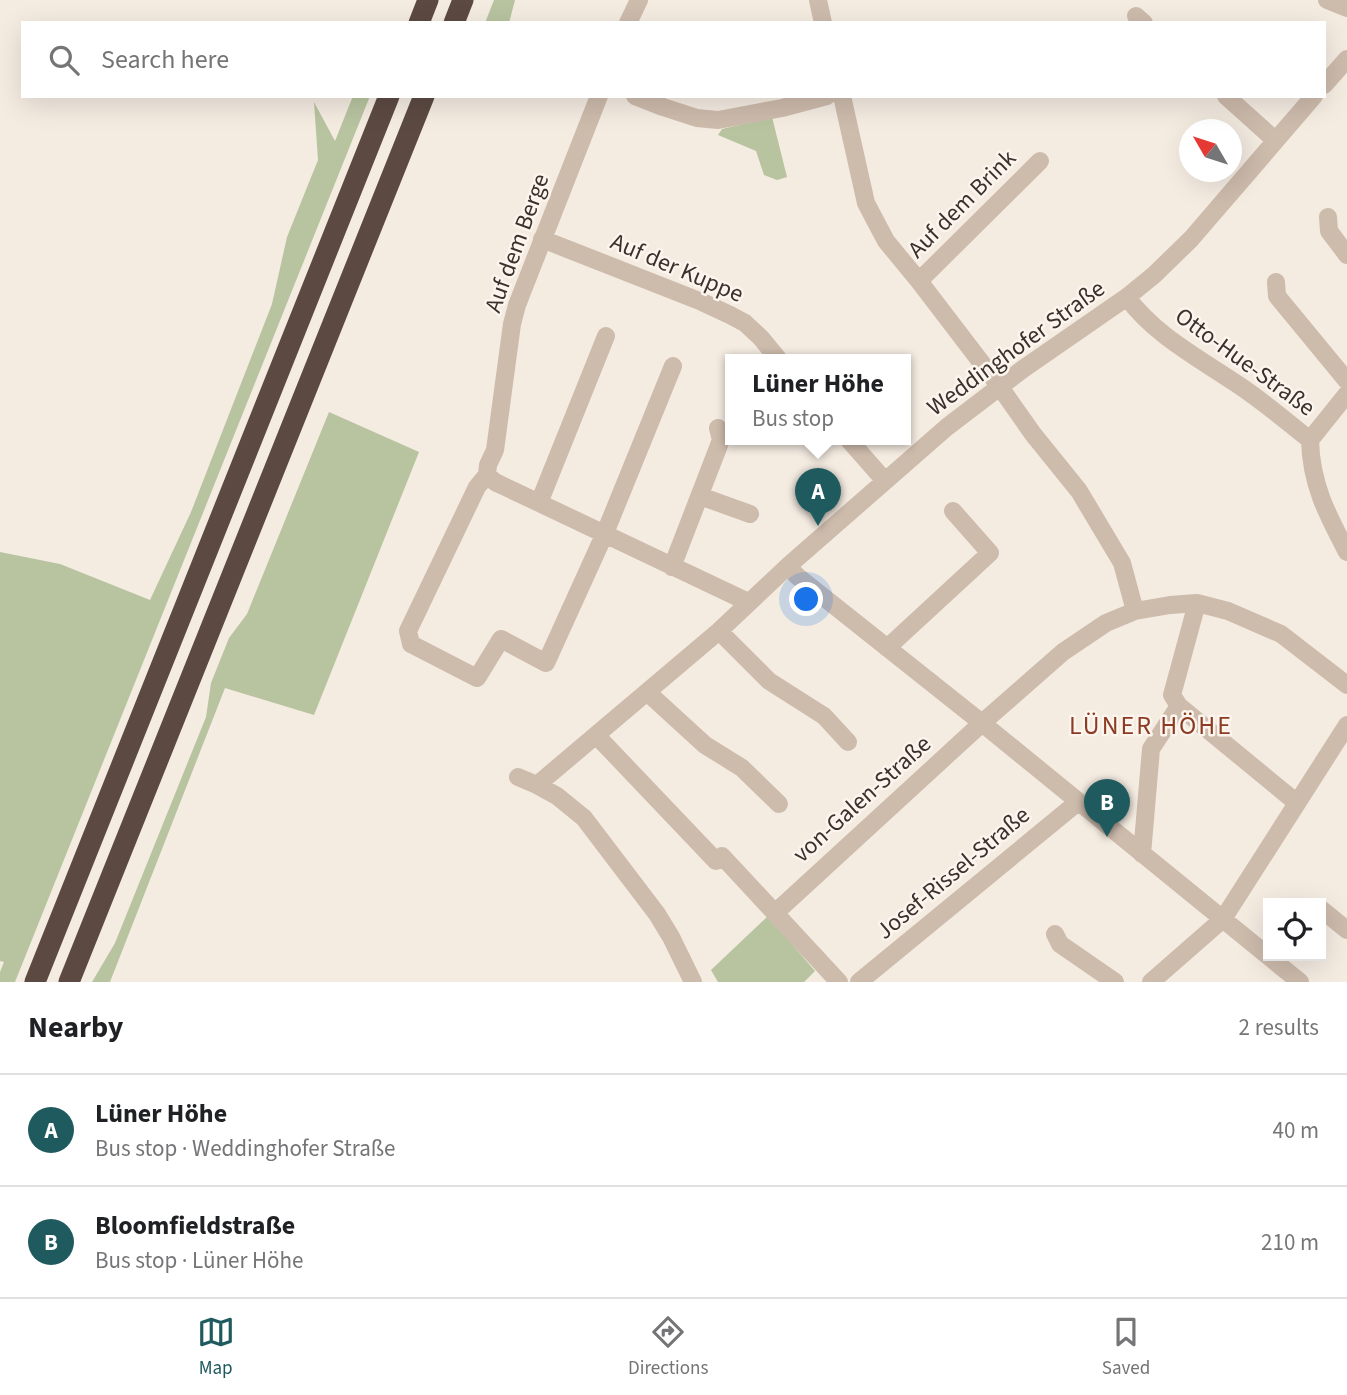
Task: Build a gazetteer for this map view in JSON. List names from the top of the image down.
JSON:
{
  "streets": {
    "street": [
      "Auf dem Brink",
      "Auf dem Berge",
      "Auf der Kuppe",
      "Weddinghofer Straße",
      "Otto-Hue-Straße",
      "von-Galen-Straße",
      "Josef-Rissel-Straße"
    ]
  },
  "crossings": [
    ["Auf dem Berge", "Auf der Kuppe"],
    ["Weddinghofer Straße", "Otto-Hue-Straße"]
  ],
  "districts": ["LÜNER HÖHE"],
  "north": "top left",
  "page": {
    "search": "Search here",
    "popup": ["Lüner Höhe", "Bus stop"],
    "pins": ["A", "B"],
    "heading": ["Nearby", "2 results"],
    "list": [
      {
        "mark": "A",
        "name": "Lüner Höhe",
        "note": "Bus stop · Weddinghofer Straße",
        "value": "40 m"
      },
      {
        "mark": "B",
        "name": "Bloomfieldstraße",
        "note": "Bus stop · Lüner Höhe",
        "value": "210 m"
      }
    ],
    "nav": ["Map", "Directions", "Saved"]
  }
}
